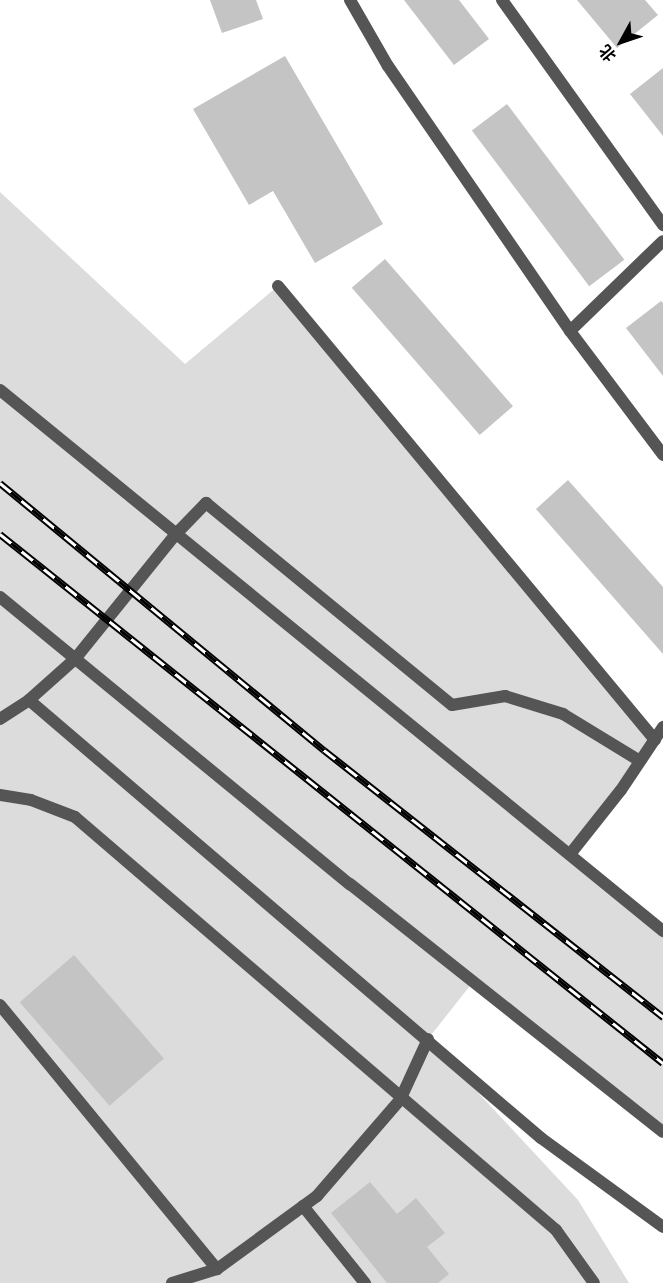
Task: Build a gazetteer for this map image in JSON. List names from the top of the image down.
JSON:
{
  "north": "bottom left"
}
